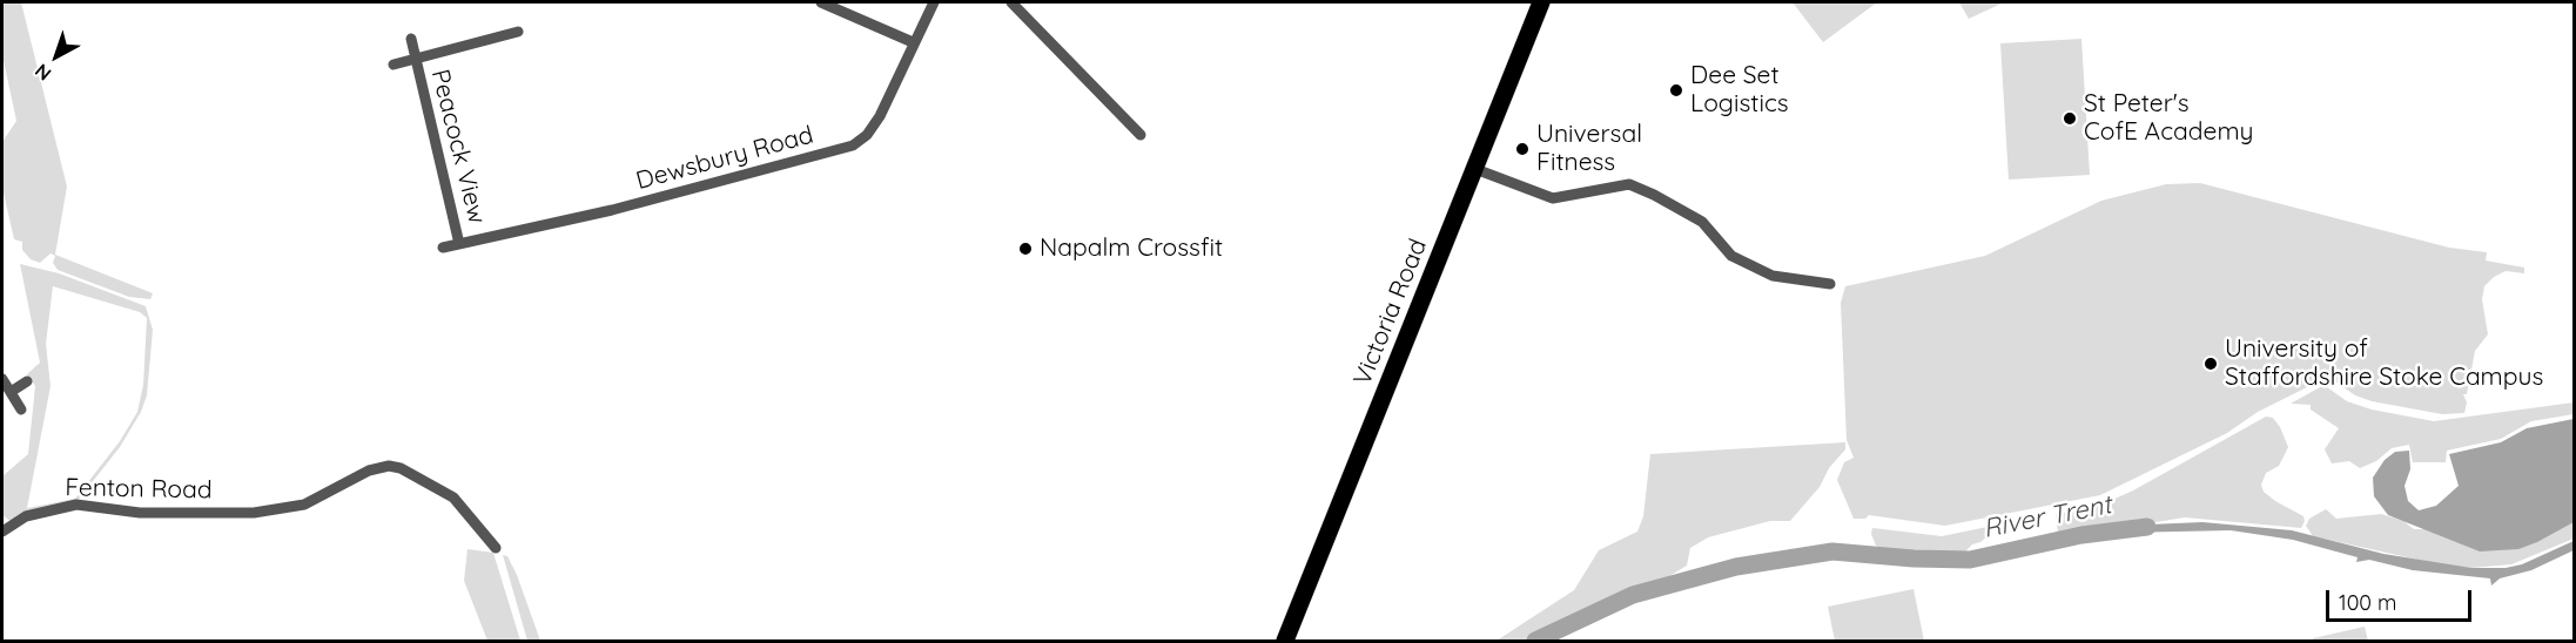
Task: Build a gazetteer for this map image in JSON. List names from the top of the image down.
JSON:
{
  "streets": {
    "main road": ["Victoria Road"],
    "street": ["Peacock View", "Dewsbury Road", "Fenton Road"]
  },
  "crossings": [
    ["Peacock View", "Dewsbury Road"]
  ],
  "water": ["River Trent"],
  "places": [
    "Dee Set Logistics",
    "St Peter's CofE Academy",
    "Universal Fitness",
    "Napalm Crossfit",
    "University of Staffordshire Stoke Campus"
  ],
  "scale_bar": "100 m",
  "north": "bottom left"
}
